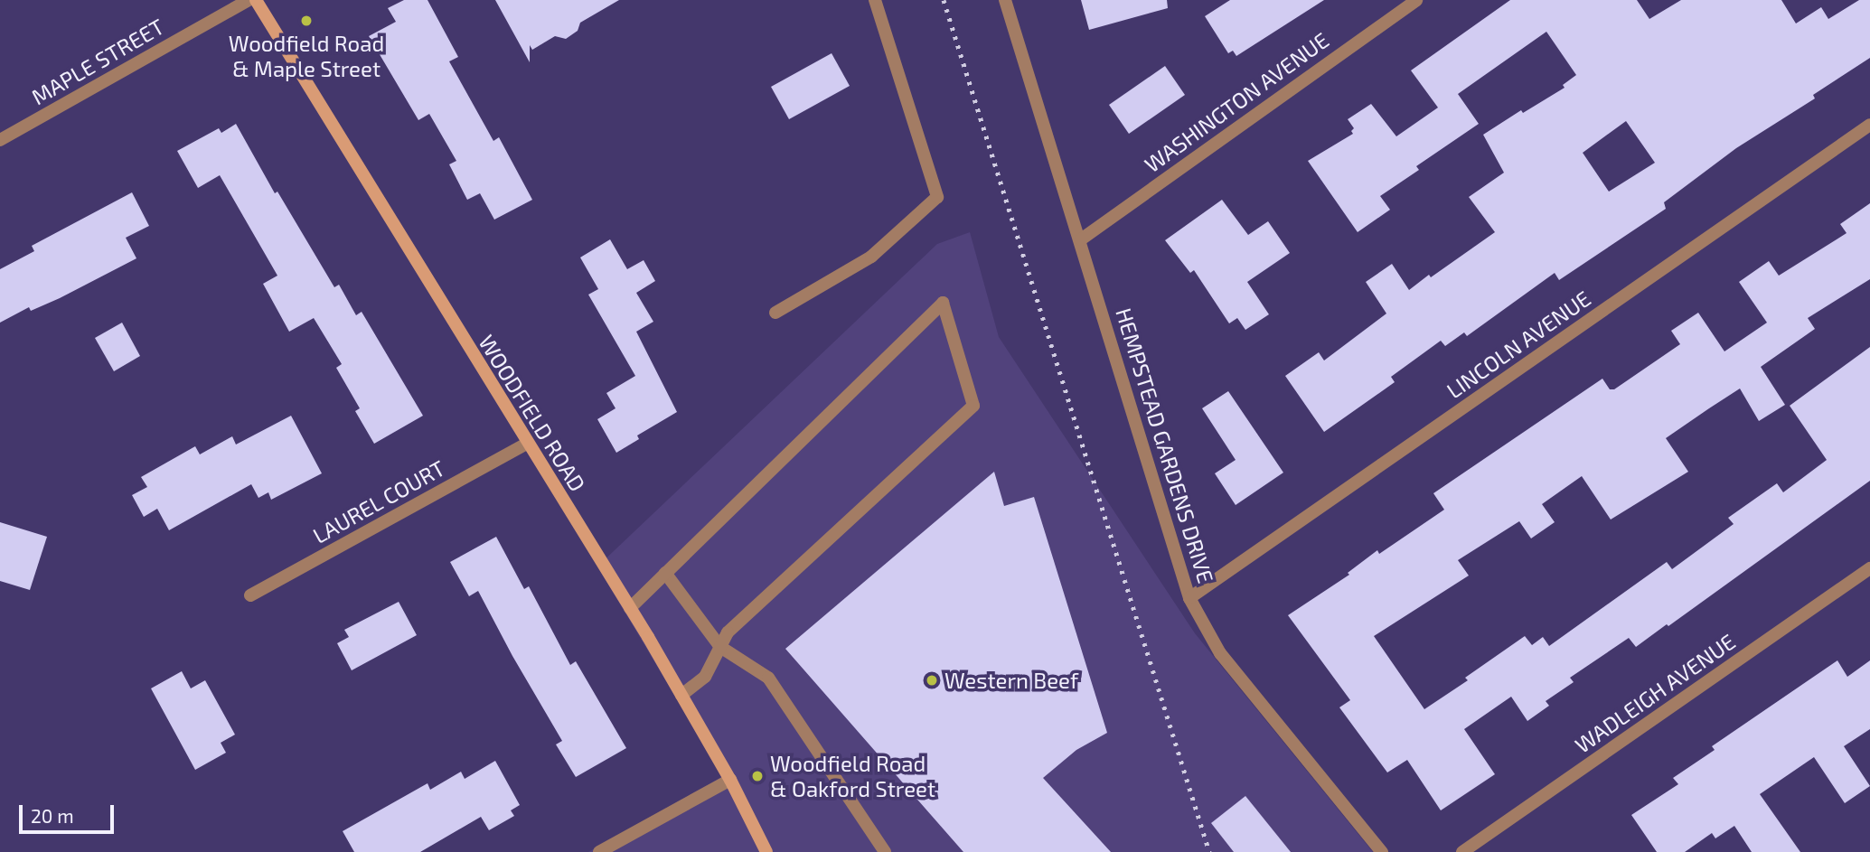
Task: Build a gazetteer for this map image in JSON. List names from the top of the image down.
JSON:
{
  "streets": {
    "main road": ["WOODFIELD ROAD"],
    "street": [
      "MAPLE STREET",
      "WASHINGTON AVENUE",
      "LINCOLN AVENUE",
      "HEMPSTEAD GARDENS DRIVE",
      "LAUREL COURT",
      "WADLEIGH AVENUE"
    ]
  },
  "crossings": [
    ["WASHINGTON AVENUE", "HEMPSTEAD GARDENS DRIVE"],
    ["LINCOLN AVENUE", "HEMPSTEAD GARDENS DRIVE"],
    ["WOODFIELD ROAD", "LAUREL COURT"]
  ],
  "places": ["Woodfield Road & Maple Street", "Western Beef", "Woodfield Road & Oakford Street"],
  "scale_bar": "20 m"
}
